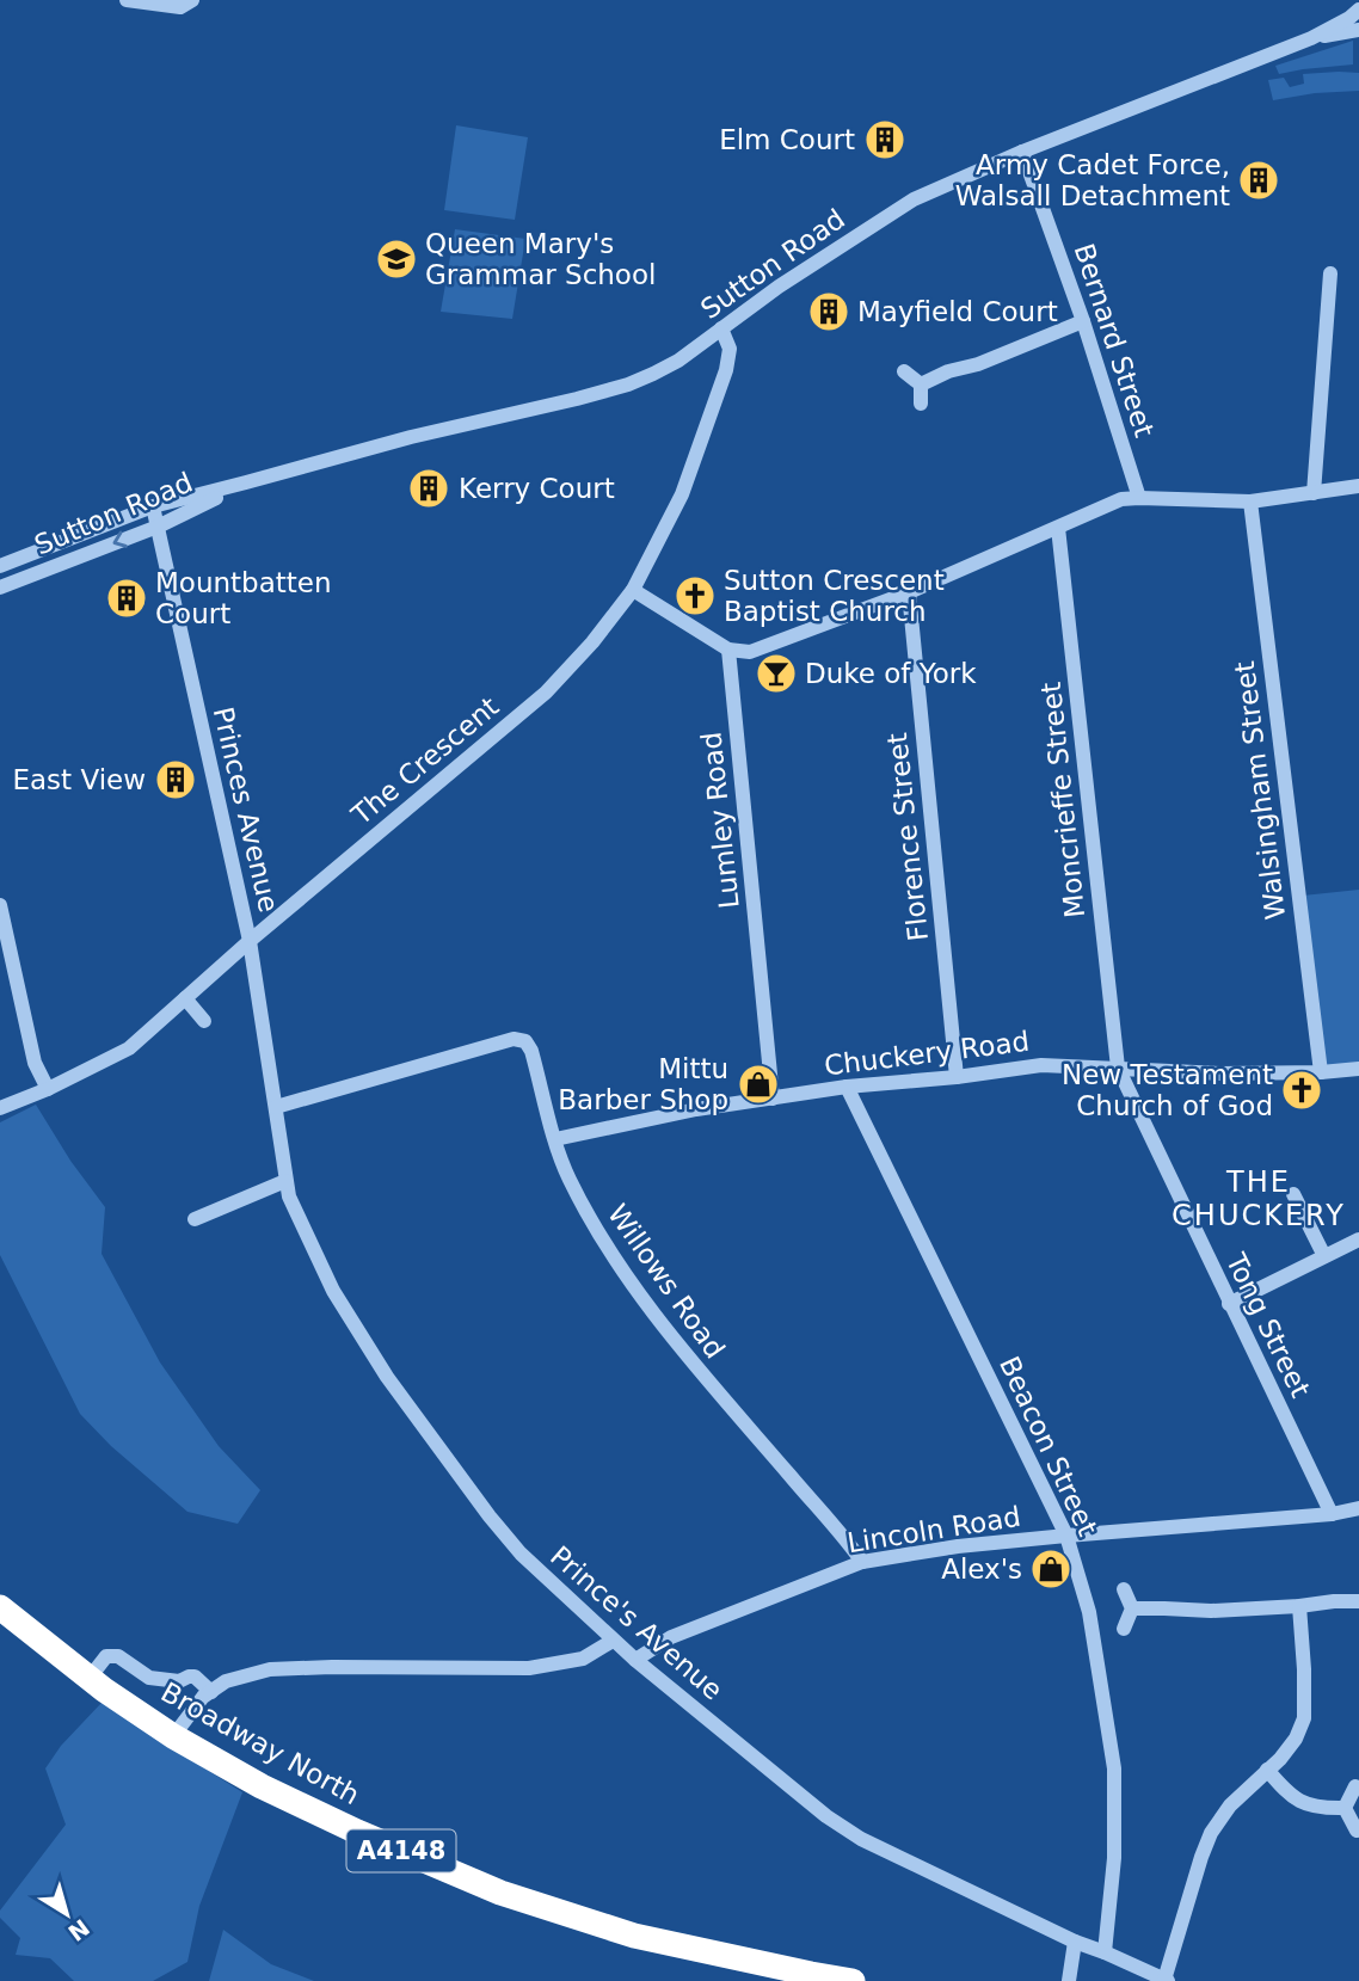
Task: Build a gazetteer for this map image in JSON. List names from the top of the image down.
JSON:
{
  "streets": {
    "highway": ["Broadway North", "A4148"],
    "street": [
      "Sutton Road",
      "Bernard Street",
      "The Crescent",
      "Walsingham Street",
      "Moncrieffe Street",
      "Princes Avenue",
      "Lumley Road",
      "Florence Street",
      "Chuckery Road",
      "Willows Road",
      "Tong Street",
      "Beacon Street",
      "Lincoln Road",
      "Prince's Avenue"
    ]
  },
  "crossings": [
    ["Sutton Road", "Bernard Street"],
    ["Sutton Road", "The Crescent"],
    ["Sutton Road", "Princes Avenue"],
    ["The Crescent", "Princes Avenue"],
    ["Walsingham Street", "Chuckery Road"],
    ["Moncrieffe Street", "Chuckery Road"],
    ["Moncrieffe Street", "Tong Street"],
    ["Princes Avenue", "Willows Road"],
    ["Princes Avenue", "Prince's Avenue"],
    ["Lumley Road", "Chuckery Road"],
    ["Florence Street", "Chuckery Road"],
    ["Chuckery Road", "Willows Road"],
    ["Chuckery Road", "Tong Street"],
    ["Chuckery Road", "Beacon Street"],
    ["Willows Road", "Lincoln Road"],
    ["Willows Road", "Prince's Avenue"],
    ["Tong Street", "Lincoln Road"],
    ["Beacon Street", "Lincoln Road"],
    ["Beacon Street", "Prince's Avenue"],
    ["Lincoln Road", "Prince's Avenue"]
  ],
  "districts": ["THE CHUCKERY"],
  "places": {
    "building": [
      "Elm Court",
      "Army Cadet Force, Walsall Detachment",
      "Mayfield Court",
      "Kerry Court",
      "Mountbatten Court",
      "East View"
    ],
    "school or university": ["Queen Mary's Grammar School"],
    "church": ["Sutton Crescent Baptist Church", "New Testament Church of God"],
    "bar": ["Duke of York"],
    "shop": ["Mittu Barber Shop", "Alex's"]
  },
  "north": "bottom right"
}
